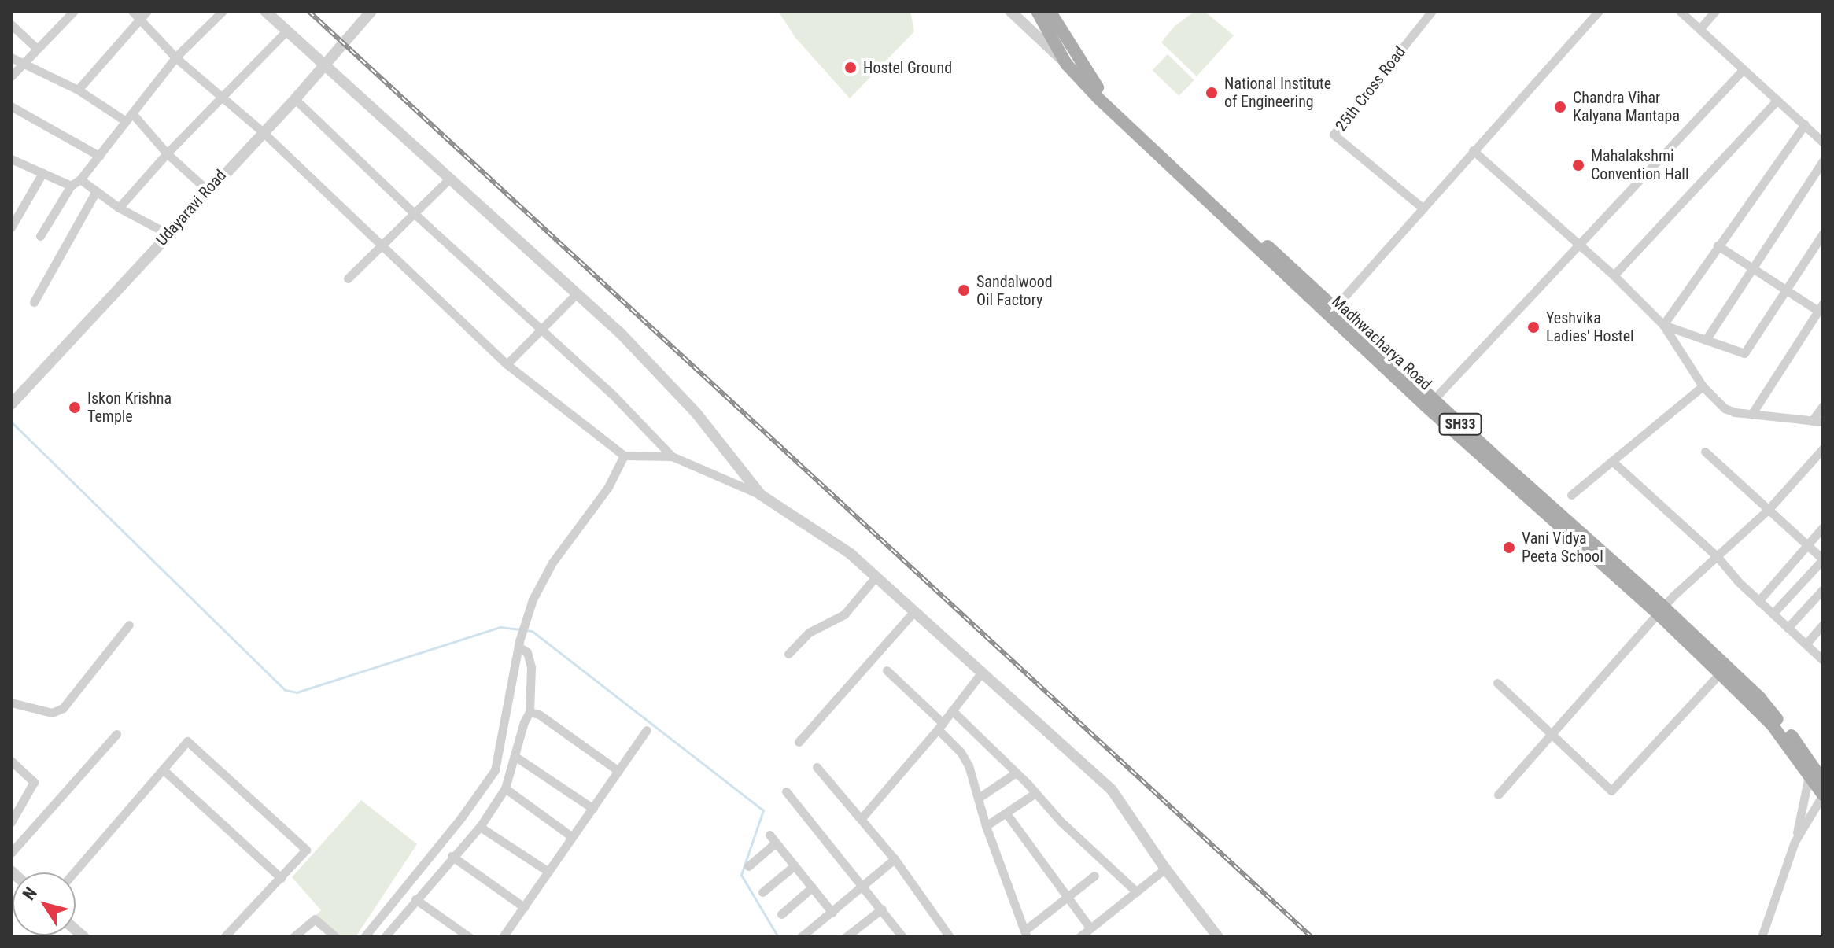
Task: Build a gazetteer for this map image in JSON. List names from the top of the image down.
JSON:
{
  "streets": {
    "main road": ["Madhwacharya Road", "SH33"],
    "street": ["25th Cross Road", "Udayaravi Road"]
  },
  "crossings": [
    ["Madhwacharya Road", "SH33"]
  ],
  "places": [
    "Hostel Ground",
    "National Institute of Engineering",
    "Chandra Vihar Kalyana Mantapa",
    "Mahalakshmi Convention Hall",
    "Sandalwood Oil Factory",
    "Yeshvika Ladies' Hostel",
    "Iskon Krishna Temple",
    "Vani Vidya Peeta School"
  ],
  "north": "top left"
}
